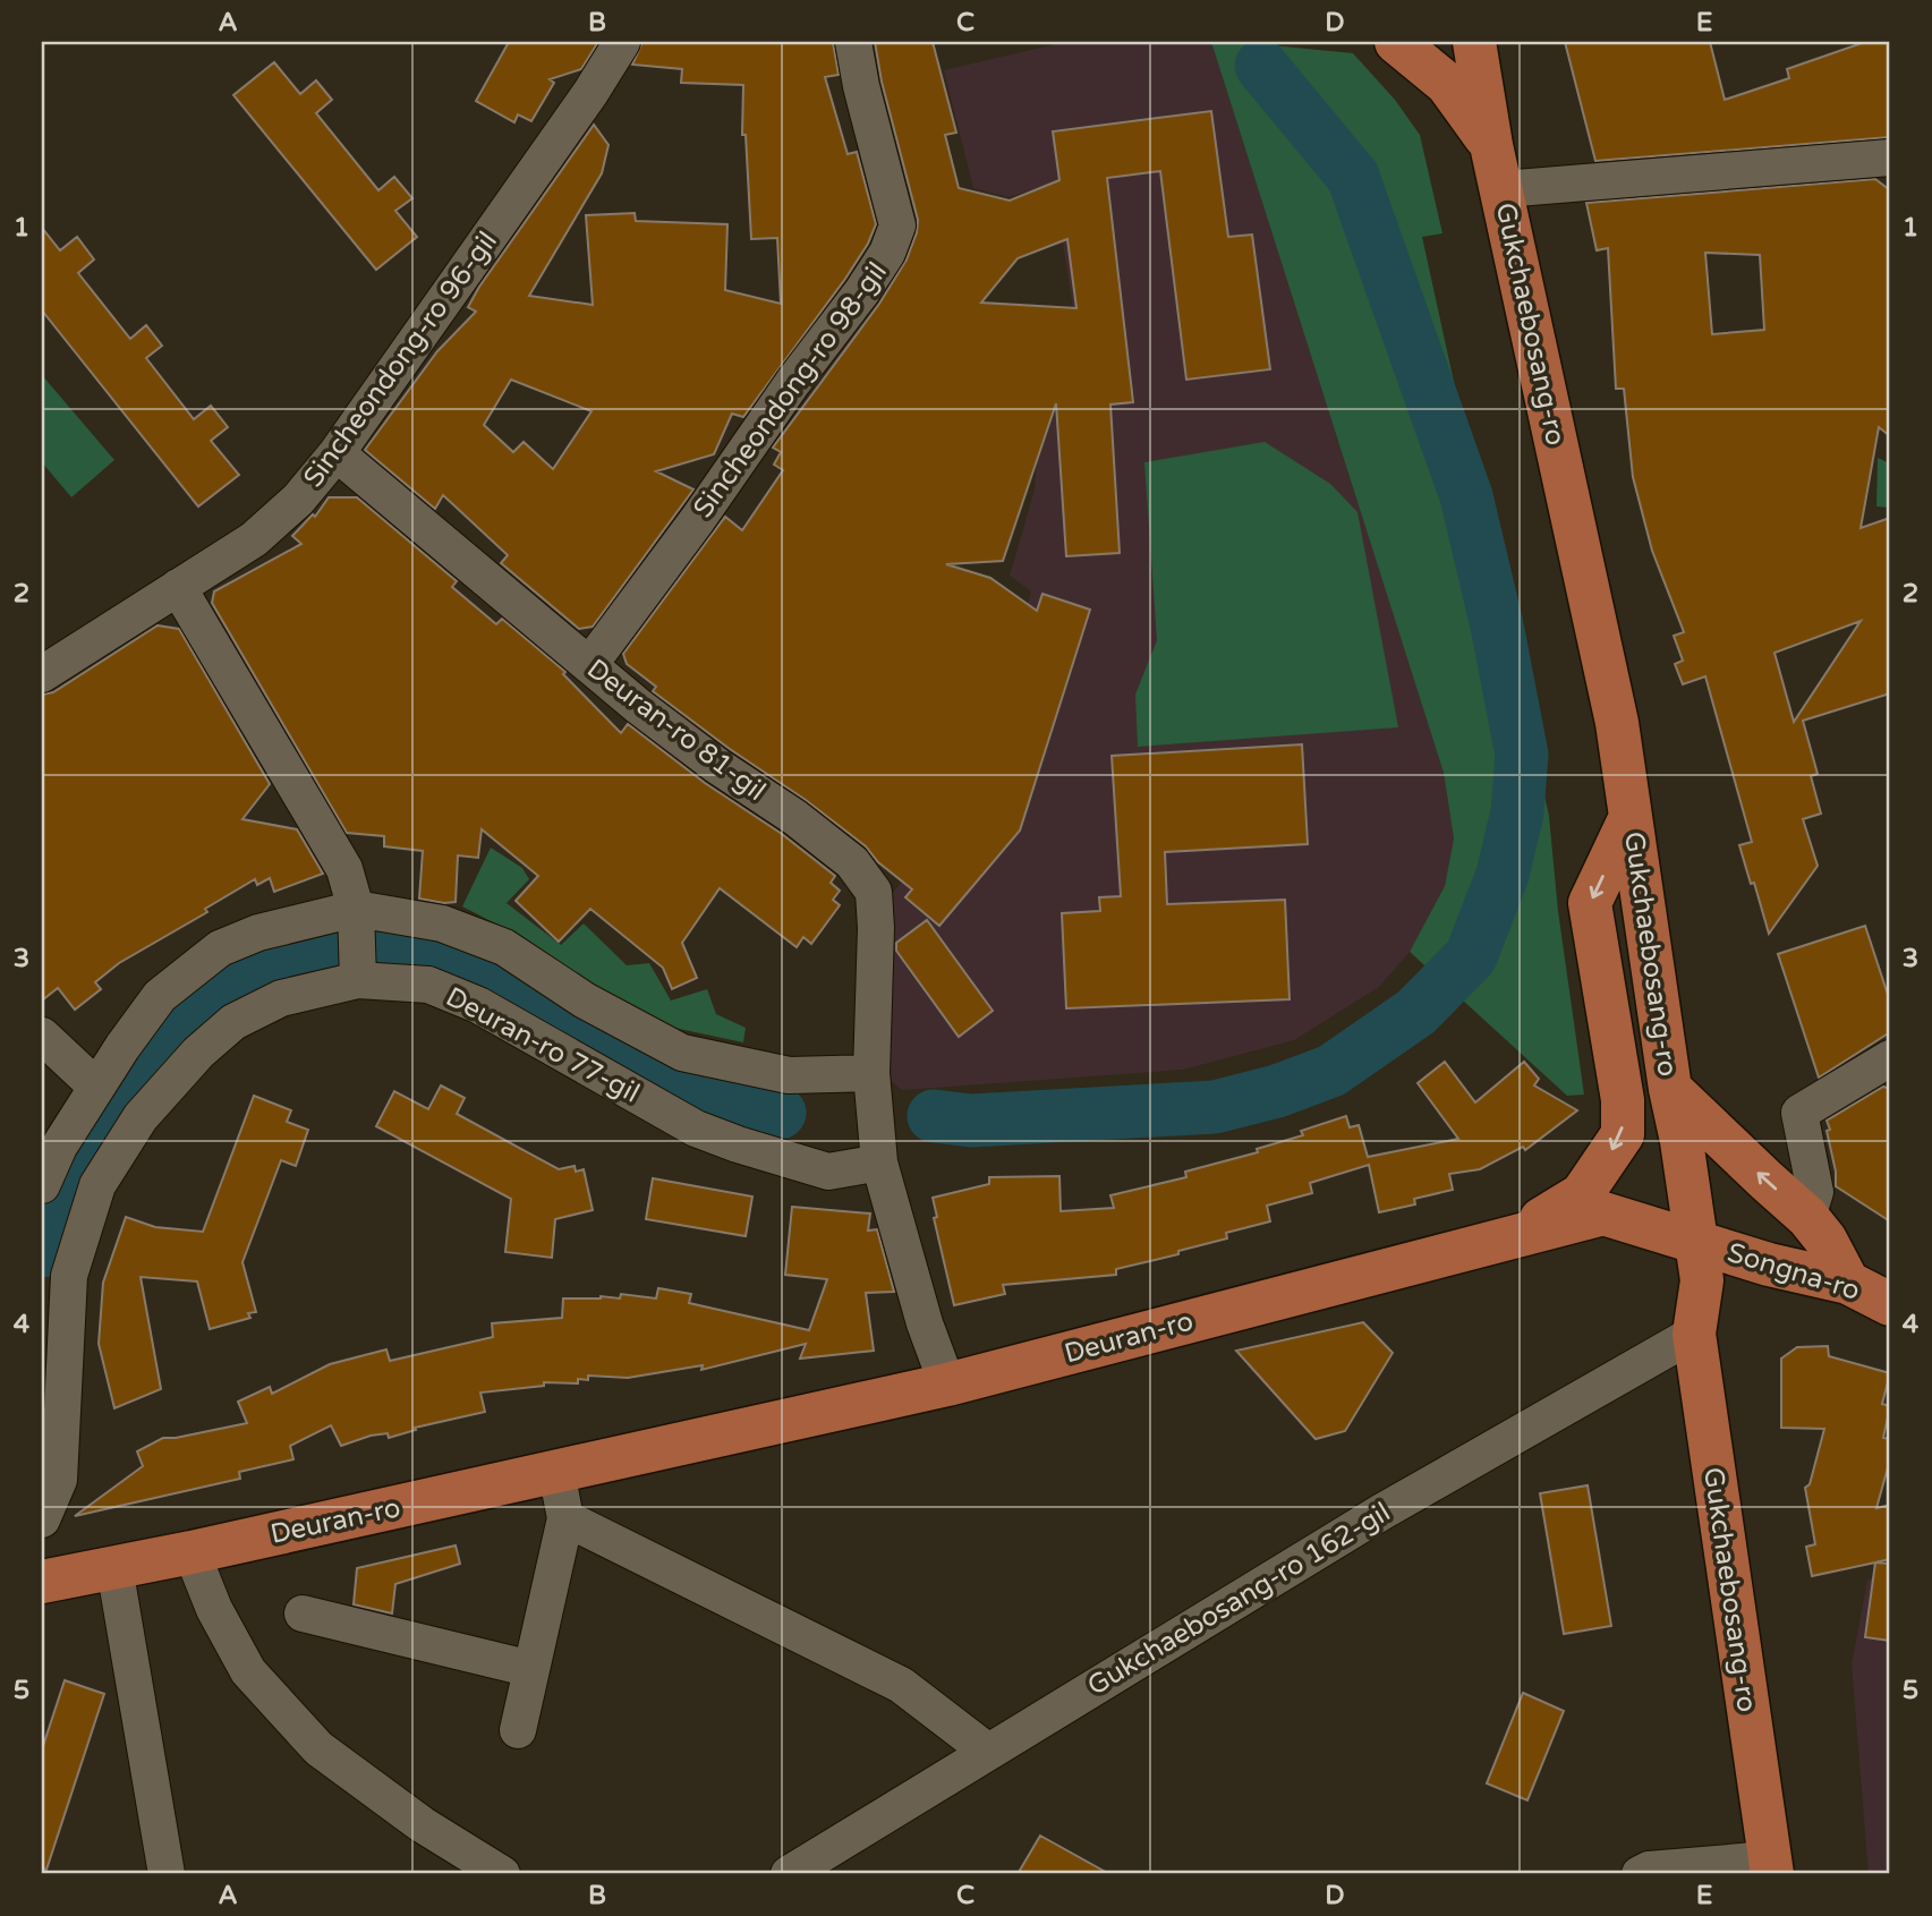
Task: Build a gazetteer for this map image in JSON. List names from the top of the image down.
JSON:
{
  "streets": {
    "main road": ["Gukchaebosang-ro", "Songna-ro", "Deuran-ro"],
    "street": [
      "Sincheondong-ro 96-gil",
      "Sincheondong-ro 98-gil",
      "Deuran-ro 81-gil",
      "Deuran-ro 77-gil",
      "Gukchaebosang-ro 162-gil"
    ]
  },
  "crossings": [
    ["Gukchaebosang-ro", "Songna-ro"],
    ["Gukchaebosang-ro", "Deuran-ro"],
    ["Gukchaebosang-ro", "Gukchaebosang-ro 162-gil"],
    ["Sincheondong-ro 96-gil", "Deuran-ro 81-gil"],
    ["Sincheondong-ro 98-gil", "Deuran-ro 81-gil"],
    ["Deuran-ro 81-gil", "Deuran-ro 77-gil"],
    ["Songna-ro", "Deuran-ro"]
  ],
  "grid": {
    "columns": [
      "A",
      "B",
      "C",
      "D",
      "E"
    ],
    "rows": [
      "1",
      "2",
      "3",
      "4",
      "5"
    ]
  }
}
